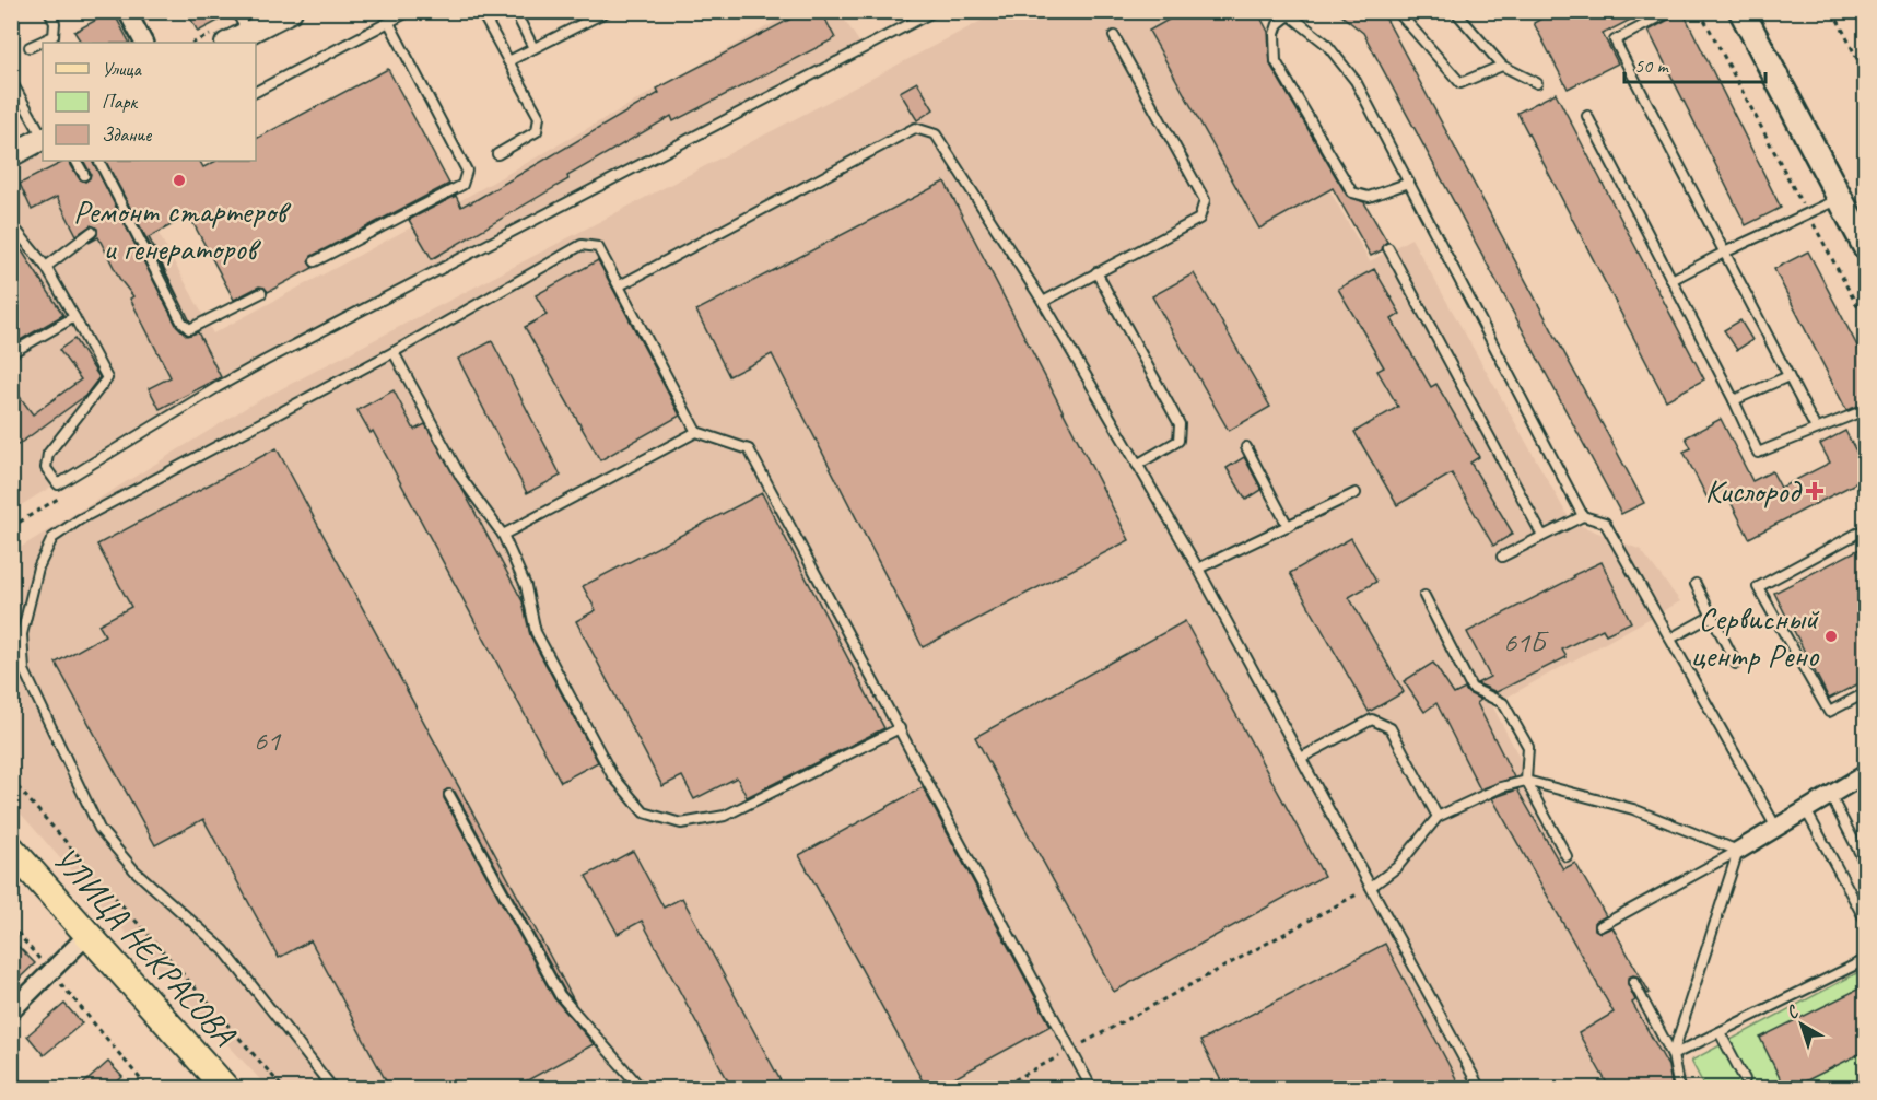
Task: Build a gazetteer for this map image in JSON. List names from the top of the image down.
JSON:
{
  "streets": {
    "main road": ["УЛИЦА НЕКРАСОВА"]
  },
  "places": {
    "other": ["Ремонт стартеров и генераторов", "Сервисный центр Рено"],
    "health": ["Кислород"]
  },
  "house_numbers": ["61Б", "61"],
  "legend": ["Улица", "Парк", "Здание"],
  "scale_bar": "50 m",
  "north": "top left"
}
